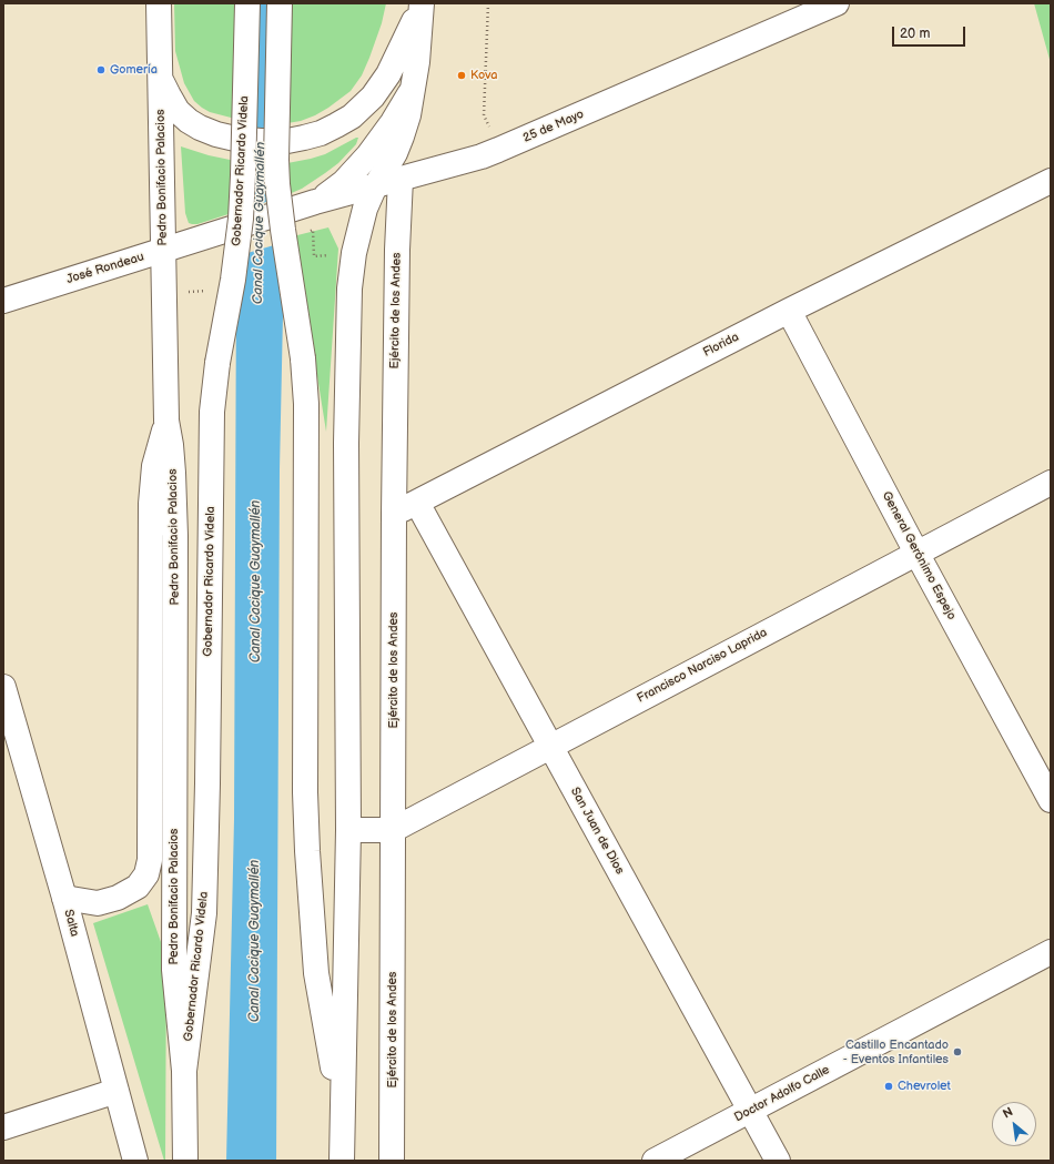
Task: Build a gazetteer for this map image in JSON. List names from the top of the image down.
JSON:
{
  "streets": {
    "main road": [
      "25 de Mayo",
      "Gobernador Ricardo Videla",
      "Pedro Bonifacio Palacios",
      "José Rondeau",
      "Ejército de los Andes",
      "Florida",
      "General Gerónimo Espejo",
      "Francisco Narciso Laprida",
      "San Juan de Dios",
      "Salta",
      "Doctor Adolfo Calle"
    ]
  },
  "crossings": [
    ["25 de Mayo", "José Rondeau"],
    ["25 de Mayo", "Ejército de los Andes"],
    ["Gobernador Ricardo Videla", "Pedro Bonifacio Palacios"],
    ["Pedro Bonifacio Palacios", "José Rondeau"],
    ["Ejército de los Andes", "Florida"],
    ["Ejército de los Andes", "Francisco Narciso Laprida"],
    ["Florida", "General Gerónimo Espejo"],
    ["Florida", "San Juan de Dios"],
    ["General Gerónimo Espejo", "Francisco Narciso Laprida"],
    ["Francisco Narciso Laprida", "San Juan de Dios"],
    ["San Juan de Dios", "Doctor Adolfo Calle"]
  ],
  "water": ["Canal Cacique Guaymallén"],
  "places": [
    "Gomería",
    "Kova",
    "Castillo Encantado - Eventos Infantiles",
    "Chevrolet"
  ],
  "scale_bar": "20 m",
  "north": "top left"
}
